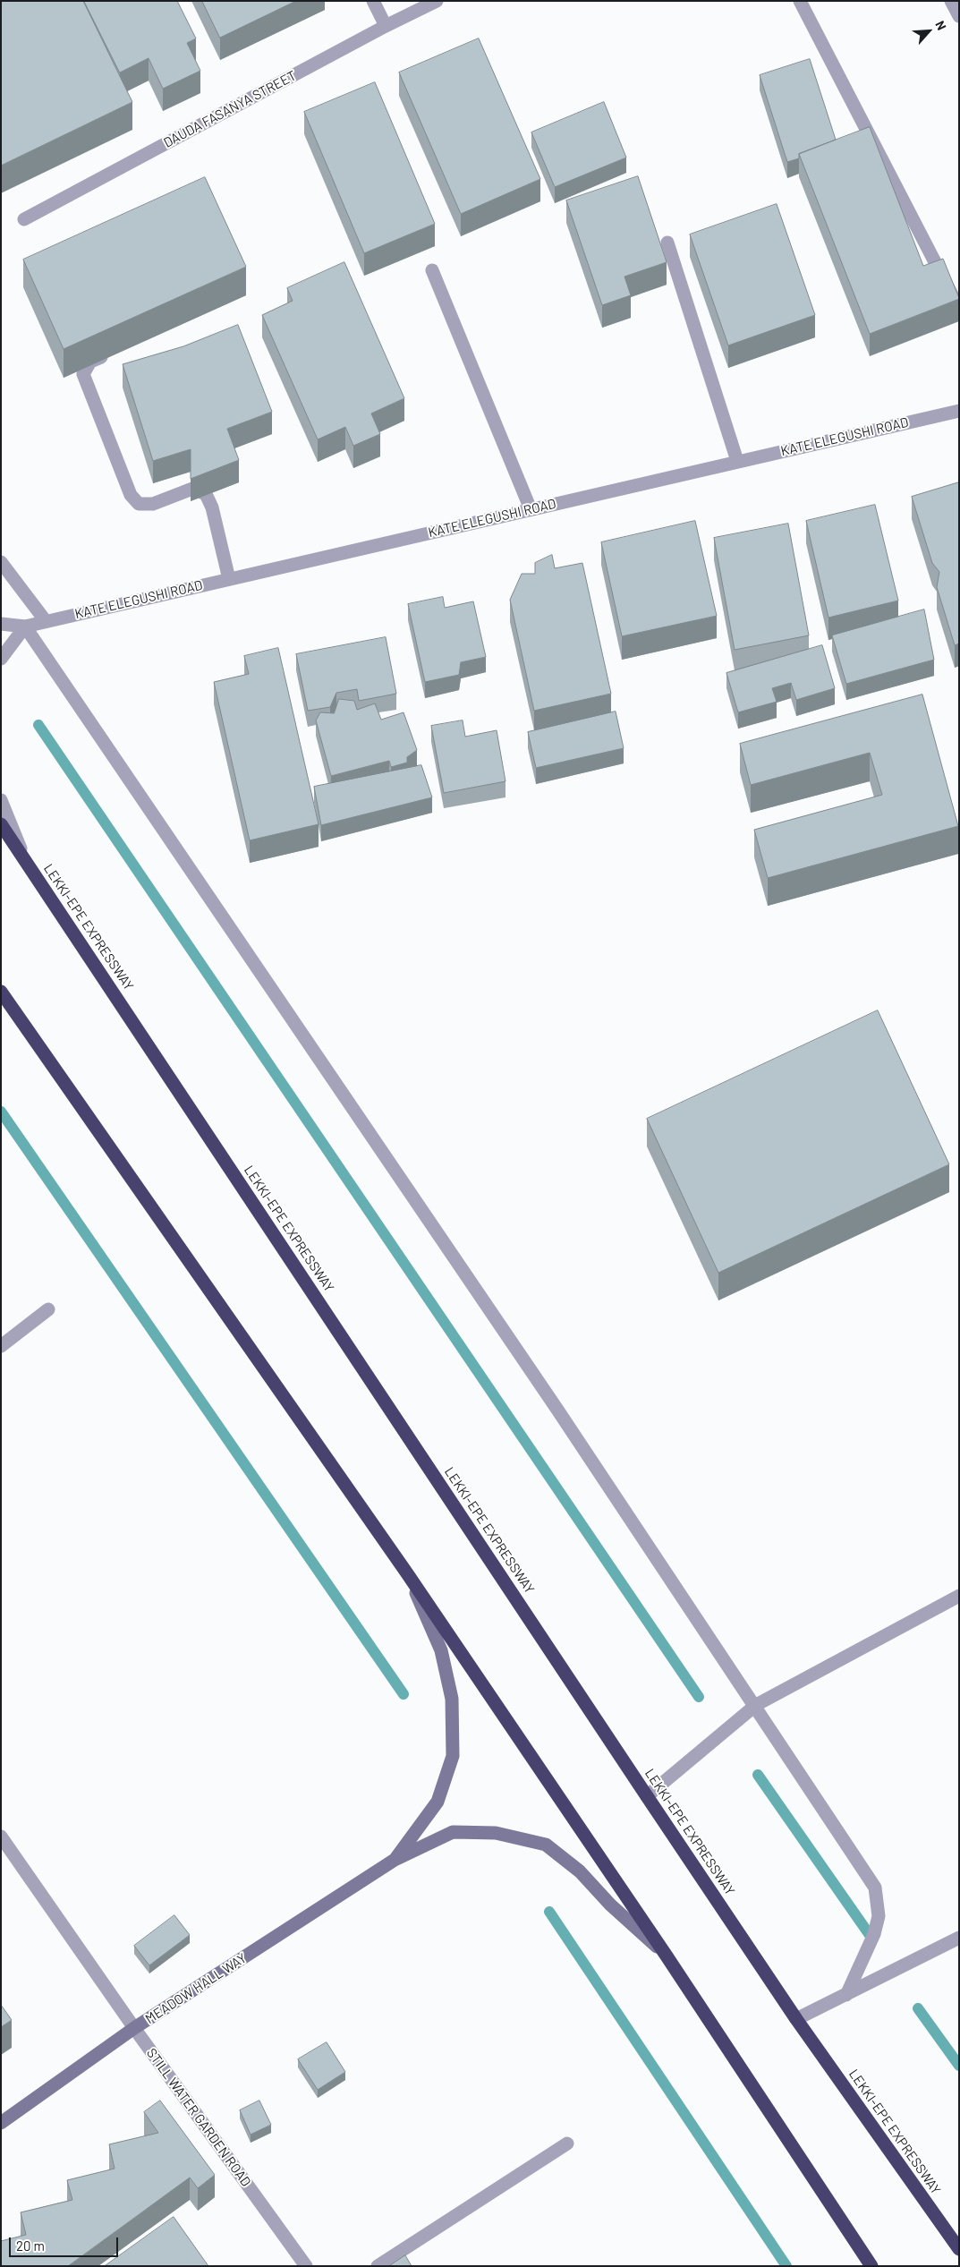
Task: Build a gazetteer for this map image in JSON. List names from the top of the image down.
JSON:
{
  "streets": {
    "highway": ["LEKKI-EPE EXPRESSWAY"],
    "street": [
      "DAUDA FASANYA STREET",
      "KATE ELEGUSHI ROAD",
      "MEADOW HALL WAY",
      "STILL WATER GARDEN ROAD"
    ]
  },
  "crossings": [
    ["MEADOW HALL WAY", "STILL WATER GARDEN ROAD"]
  ],
  "scale_bar": "20 m",
  "north": "top right"
}
